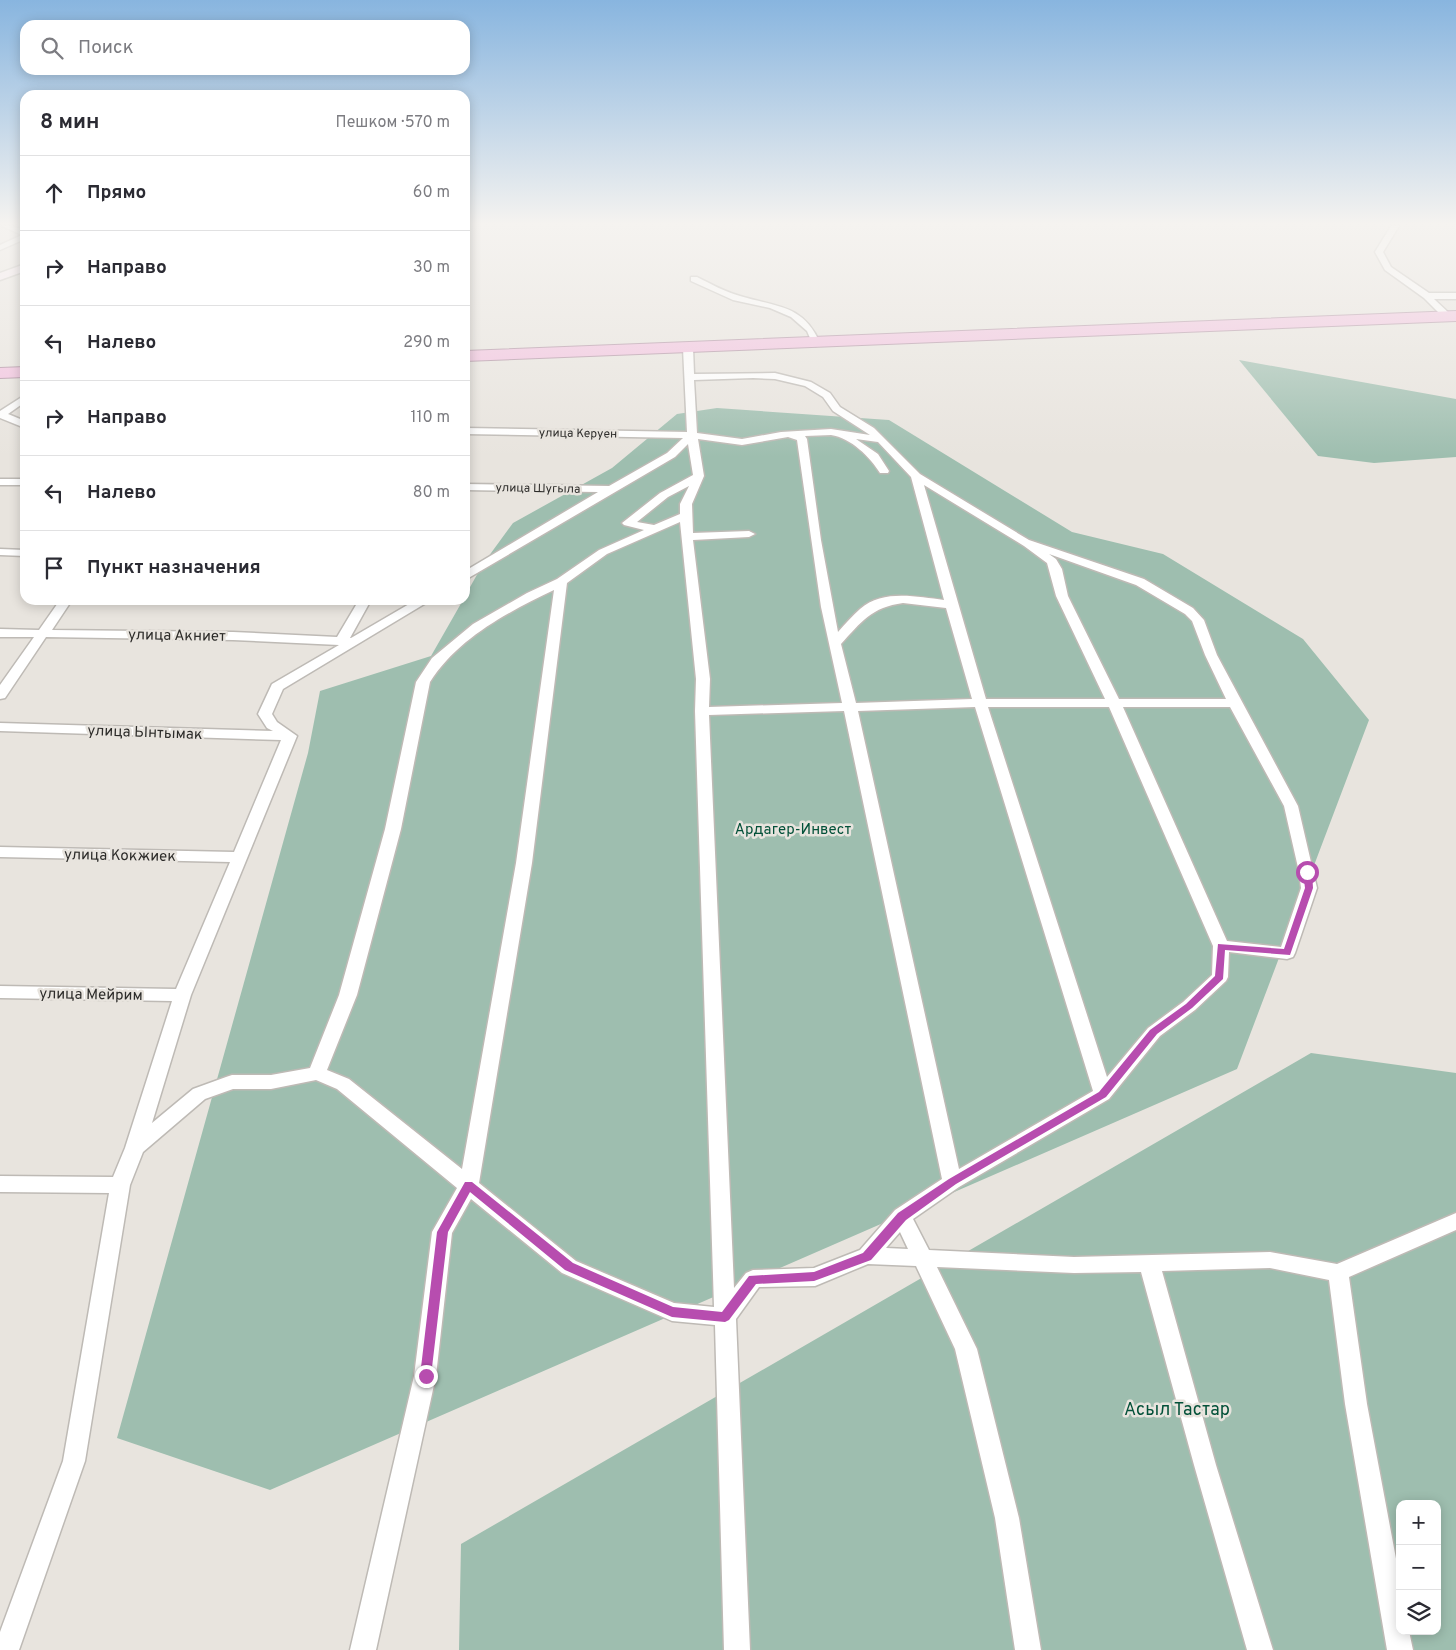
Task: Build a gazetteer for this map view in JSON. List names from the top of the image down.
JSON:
{
  "streets": {
    "street": [
      "улица Керуен",
      "улица Шугыла",
      "улица Акниет",
      "улица Ынтымак",
      "улица Кокжиек",
      "улица Мейрим"
    ]
  },
  "parks": ["Ардагер-Инвест", "Асыл Тастар"],
  "page": {
    "search": "Поиск",
    "heading": ["8 мин", "Пешком · 570 m"],
    "list": [
      ["Прямо", "60 m"],
      ["Направо", "30 m"],
      ["Налево", "290 m"],
      ["Направо", "110 m"],
      ["Налево", "80 m"],
      "Пункт назначения"
    ],
    "map_buttons": ["+", "−"]
  }
}
